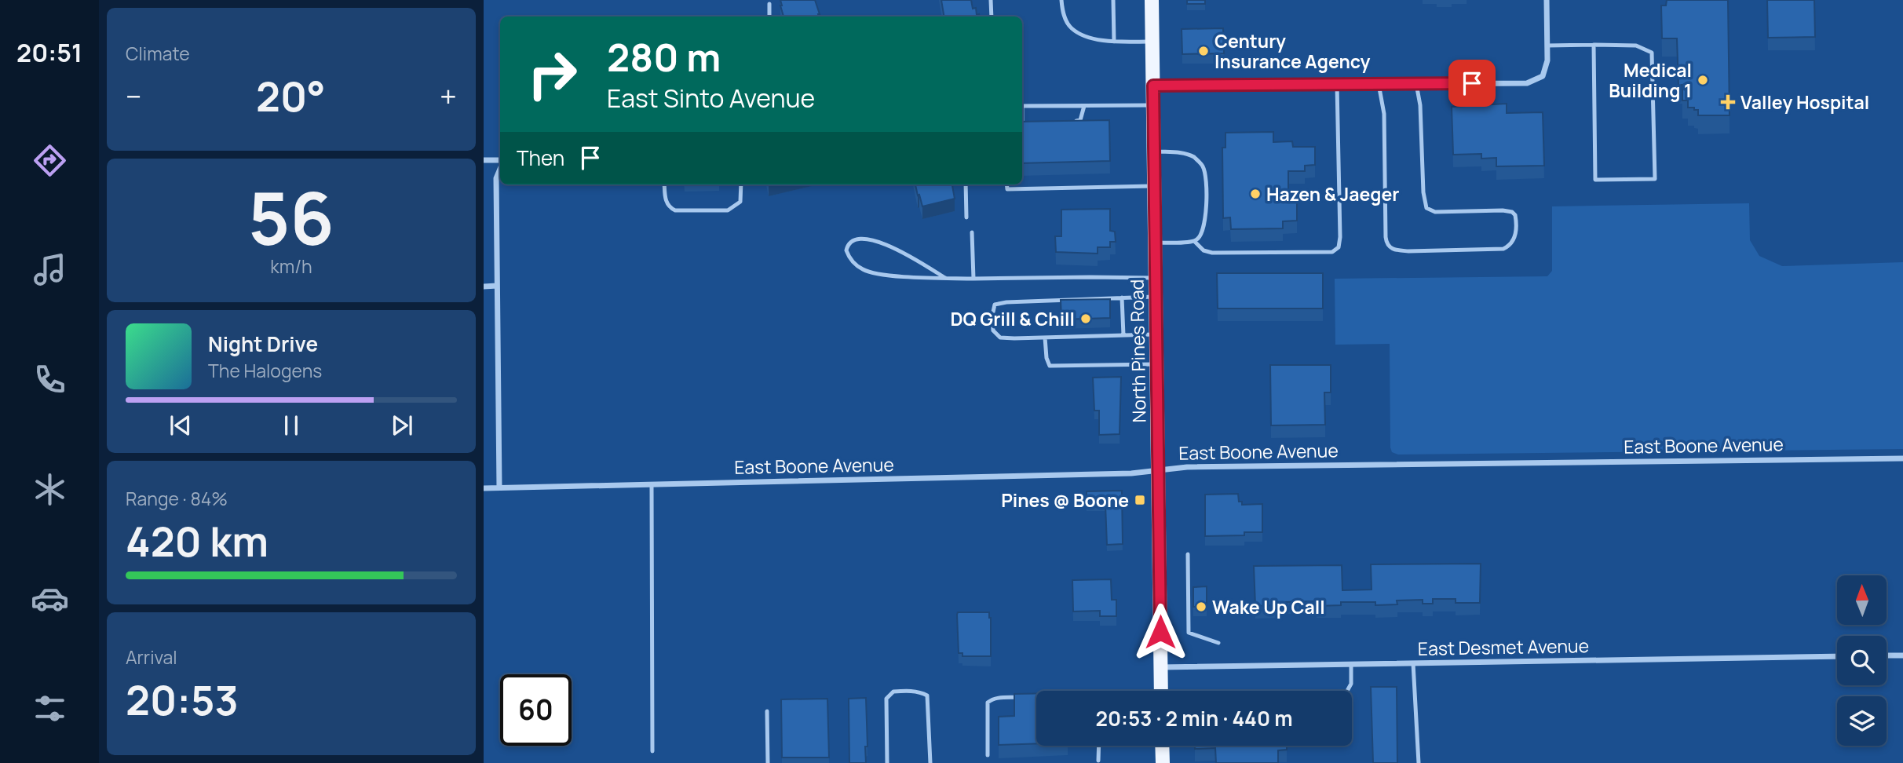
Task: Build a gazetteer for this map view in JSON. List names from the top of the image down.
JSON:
{
  "streets": {
    "main road": ["North Pines Road"],
    "street": ["East Boone Avenue", "East Desmet Avenue"]
  },
  "crossings": [
    ["North Pines Road", "East Boone Avenue"],
    ["North Pines Road", "East Desmet Avenue"]
  ],
  "places": {
    "other": [
      "Century Insurance Agency",
      "Medical Building 1",
      "Hazen & Jaeger",
      "DQ Grill & Chill",
      "Wake Up Call"
    ],
    "health": ["Valley Hospital"],
    "transit": ["Pines @ Boone"]
  },
  "north": "top",
  "page": {
    "tabs": "20:51",
    "tile": [
      "Climate",
      ["56", "km/h"],
      ["Range · 84%", "420 km"],
      ["Arrival", "20:53"]
    ],
    "turn": ["280 m", "East Sinto Avenue"],
    "heat": ["−", "20°", "+"],
    "then": "Then",
    "song": ["Night Drive", "The Halogens"],
    "limit": "60",
    "trip": "20:53 · 2 min · 440 m"
  }
}
